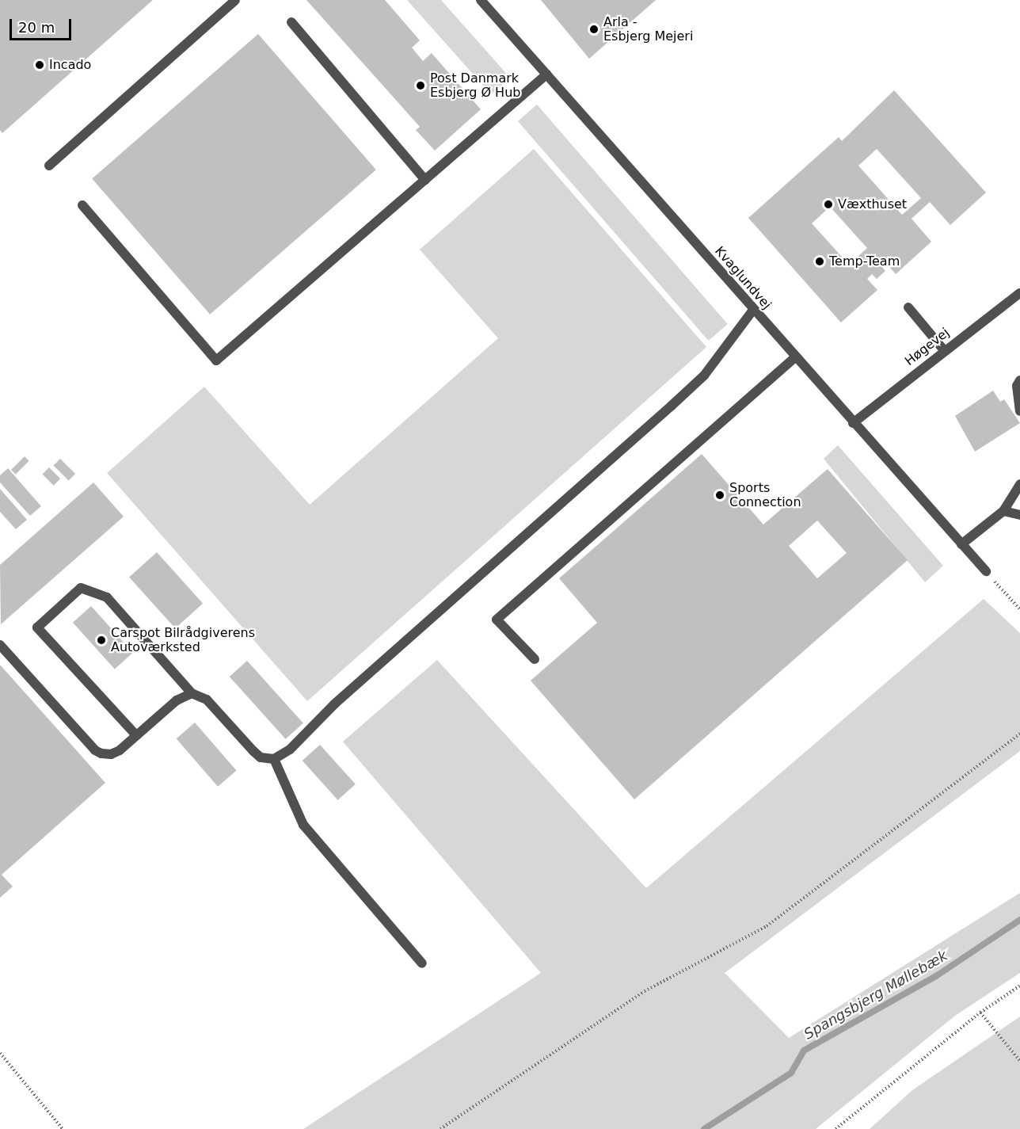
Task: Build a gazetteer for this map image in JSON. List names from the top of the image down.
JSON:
{
  "streets": {
    "street": ["Kvaglundvej", "Høgevej"]
  },
  "crossings": [
    ["Kvaglundvej", "Høgevej"]
  ],
  "water": ["Spangsbjerg Møllebæk"],
  "places": [
    "Arla - Esbjerg Mejeri",
    "Incado",
    "Post Danmark Esbjerg Ø Hub",
    "Væxthuset",
    "Temp-Team",
    "Sports Connection",
    "Carspot Bilrådgiverens Autoværksted"
  ],
  "scale_bar": "20 m"
}
